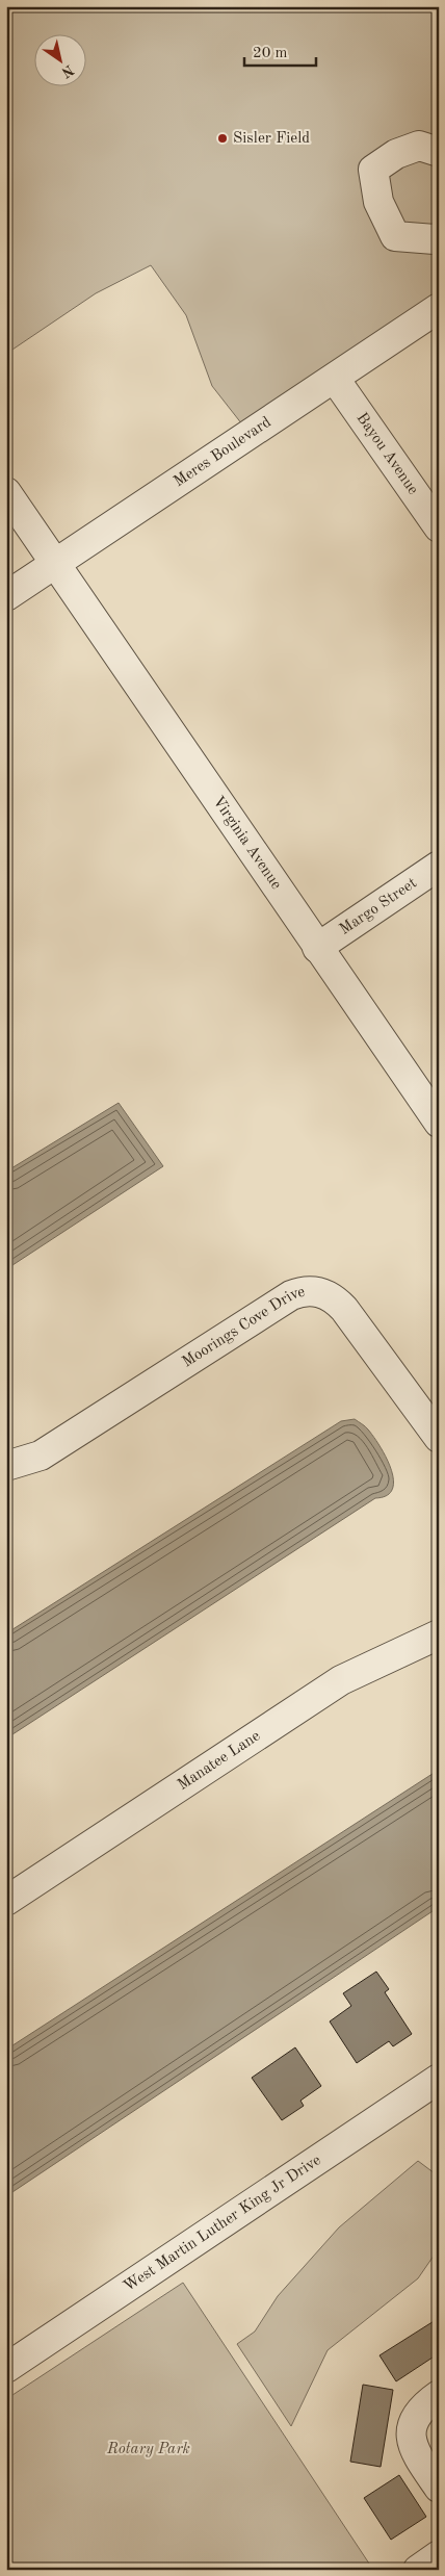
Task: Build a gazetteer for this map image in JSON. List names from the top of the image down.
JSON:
{
  "streets": {
    "street": [
      "Meres Boulevard",
      "Bayou Avenue",
      "Virginia Avenue",
      "Margo Street",
      "Moorings Cove Drive",
      "Manatee Lane",
      "West Martin Luther King Jr Drive"
    ]
  },
  "crossings": [
    ["Meres Boulevard", "Bayou Avenue"],
    ["Meres Boulevard", "Virginia Avenue"],
    ["Virginia Avenue", "Margo Street"]
  ],
  "parks": ["Rotary Park"],
  "places": ["Sisler Field"],
  "scale_bar": "20 m",
  "north": "bottom right"
}
